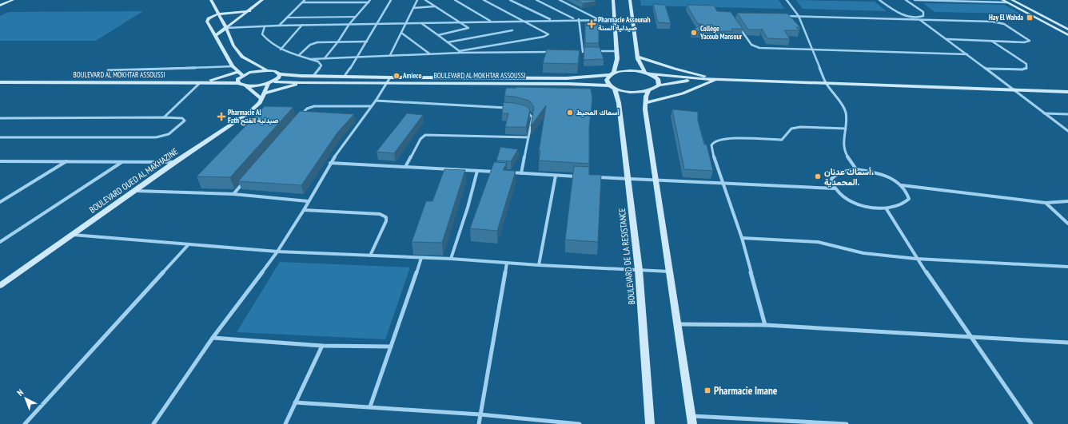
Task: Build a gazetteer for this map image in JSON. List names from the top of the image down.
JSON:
{
  "streets": {
    "street": ["BOULEVARD AL MOKHTAR ASSOUSSI", "BOULEVARD OUED AL MAKHAZINE", "BOULEVARD DE LA RESISTANCE"]
  },
  "crossings": [
    ["BOULEVARD AL MOKHTAR ASSOUSSI", "BOULEVARD OUED AL MAKHAZINE"],
    ["BOULEVARD AL MOKHTAR ASSOUSSI", "BOULEVARD DE LA RESISTANCE"]
  ],
  "places": {
    "transit": ["Hay El Wahda", "Pharmacie Imane"],
    "health": ["Pharmacie Assounah صيدلية السنة", "Pharmacie Al Fath صيدلية الفتح"],
    "other": [
      "Collège Yacoub Mansour",
      "Amieco",
      "أسماك المحيط",
      "أسماك عدنان، المحمدية."
    ]
  },
  "north": "top left"
}
